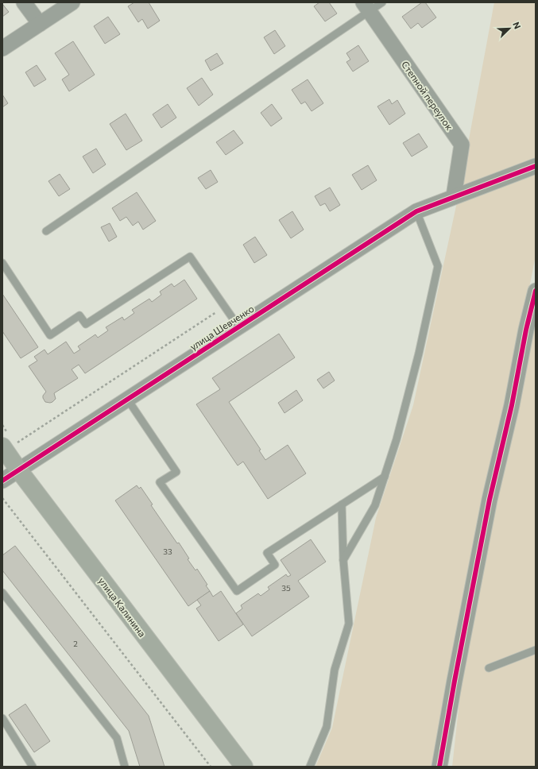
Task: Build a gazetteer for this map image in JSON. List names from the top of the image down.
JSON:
{
  "streets": {
    "main road": ["улица Калинина"],
    "street": ["Степной переулок", "улица Шевченко"]
  },
  "crossings": [
    ["Степной переулок", "улица Шевченко"],
    ["улица Шевченко", "улица Калинина"]
  ],
  "house_numbers": ["33", "35", "2"],
  "north": "top right"
}
